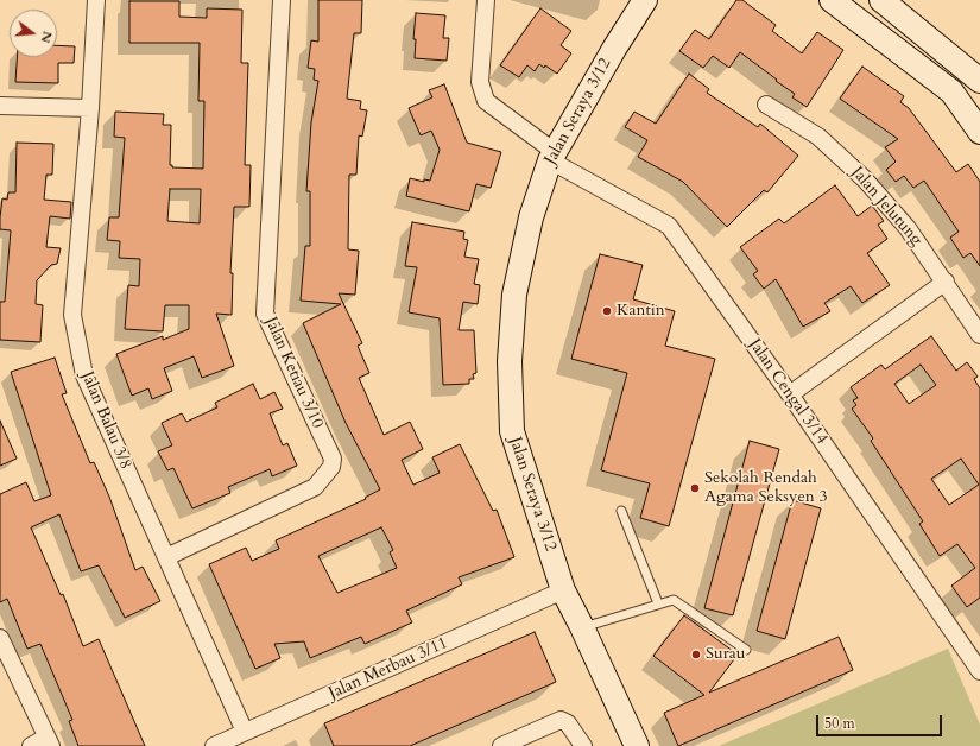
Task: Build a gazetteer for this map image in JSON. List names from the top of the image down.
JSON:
{
  "streets": {
    "street": [
      "Jalan Seraya 3/12",
      "Jalan Jelutung",
      "Jalan Ketiau 3/10",
      "Jalan Cengal 3/14",
      "Jalan Balau 3/8",
      "Jalan Merbau 3/11"
    ]
  },
  "crossings": [
    ["Jalan Seraya 3/12", "Jalan Cengal 3/14"],
    ["Jalan Seraya 3/12", "Jalan Merbau 3/11"],
    ["Jalan Ketiau 3/10", "Jalan Balau 3/8"],
    ["Jalan Balau 3/8", "Jalan Merbau 3/11"]
  ],
  "places": ["Kantin", "Sekolah Rendah Agama Seksyen 3", "Surau"],
  "scale_bar": "50 m",
  "north": "right"
}
